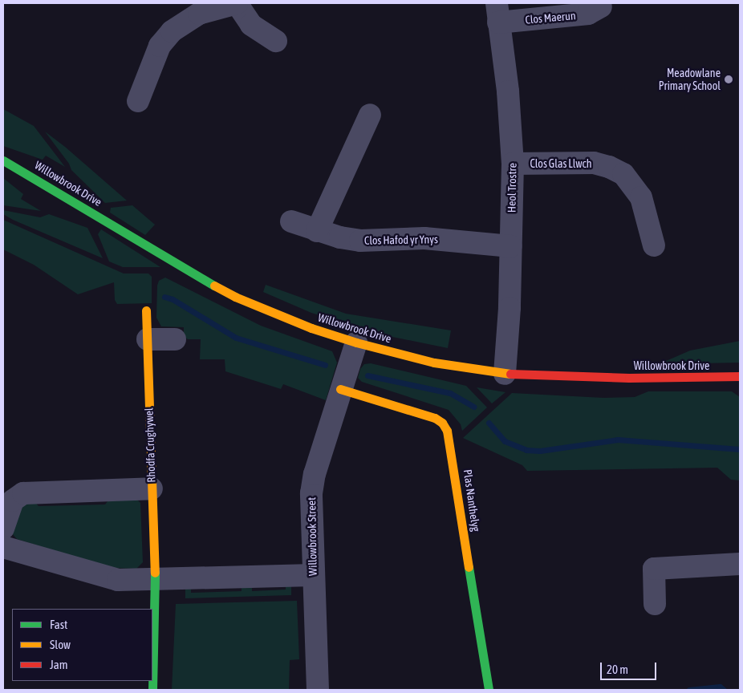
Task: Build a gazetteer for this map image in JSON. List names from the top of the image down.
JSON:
{
  "streets": {
    "street": [
      "Clos Maerun",
      "Clos Glas Llwch",
      "Willowbrook Drive",
      "Heol Trostre",
      "Clos Hafod yr Ynys",
      "Rhodfa Crughywel",
      "Plas Nanthelyg",
      "Willowbrook Street"
    ]
  },
  "crossings": [
    ["Clos Maerun", "Heol Trostre"],
    ["Clos Glas Llwch", "Heol Trostre"],
    ["Willowbrook Drive", "Heol Trostre"],
    ["Willowbrook Drive", "Willowbrook Street"],
    ["Heol Trostre", "Clos Hafod yr Ynys"],
    ["Plas Nanthelyg", "Willowbrook Street"]
  ],
  "places": ["Meadowlane Primary School"],
  "legend": ["Fast", "Slow", "Jam"],
  "scale_bar": "20 m"
}
